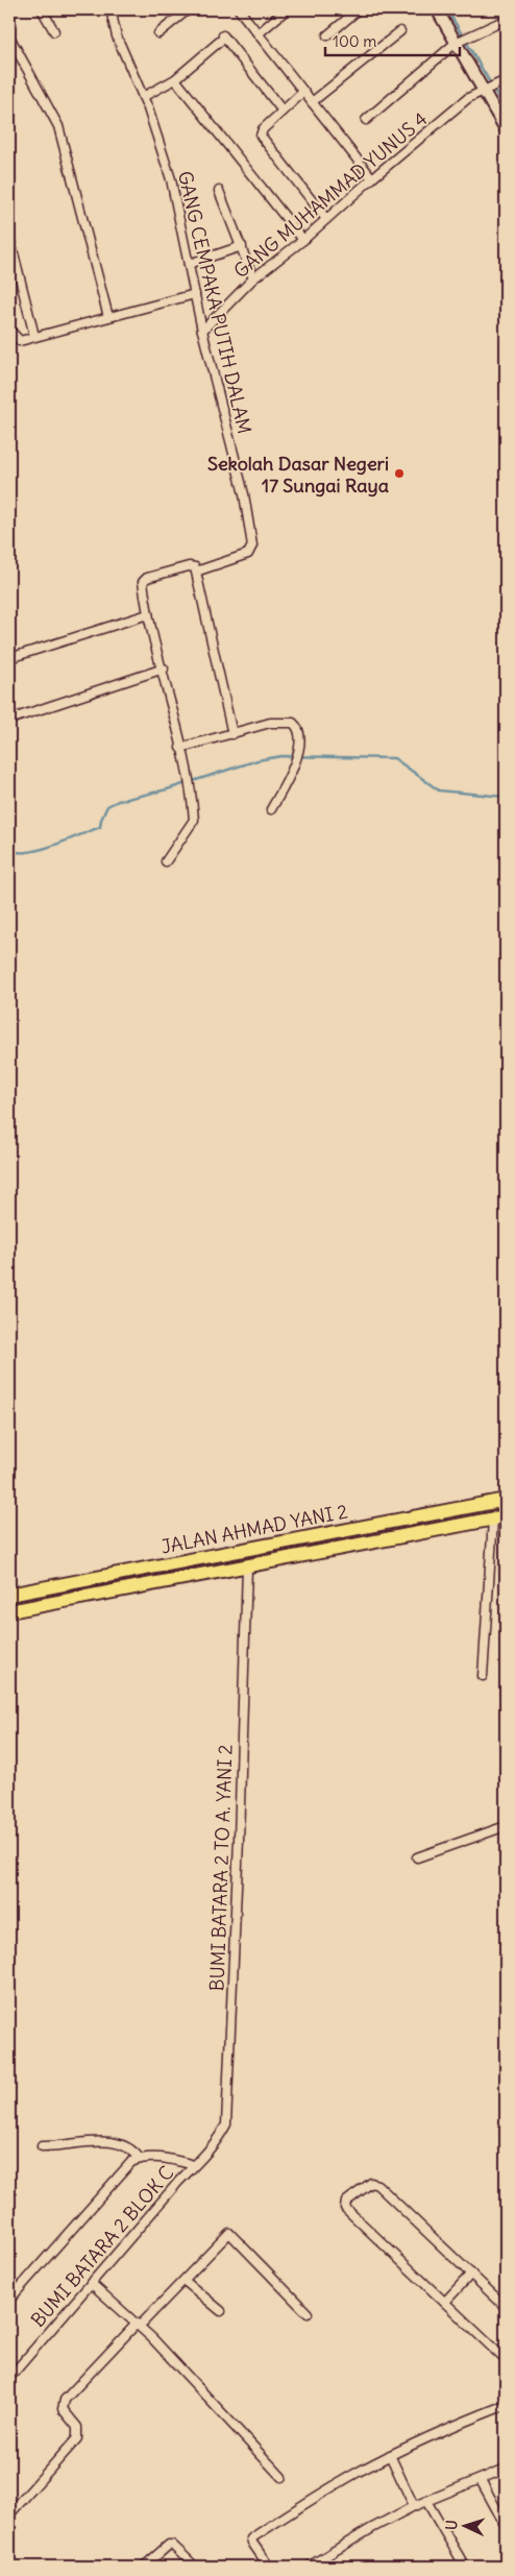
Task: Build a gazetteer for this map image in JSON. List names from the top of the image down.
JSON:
{
  "streets": {
    "highway": ["JALAN AHMAD YANI 2"],
    "street": [
      "GANG MUHAMMAD YUNUS 4",
      "GANG CEMPAKA PUTIH DALAM",
      "BUMI BATARA 2 TO A. YANI 2",
      "BUMI BATARA 2 BLOK C"
    ]
  },
  "crossings": [
    ["GANG MUHAMMAD YUNUS 4", "GANG CEMPAKA PUTIH DALAM"],
    ["JALAN AHMAD YANI 2", "BUMI BATARA 2 TO A. YANI 2"],
    ["BUMI BATARA 2 TO A. YANI 2", "BUMI BATARA 2 BLOK C"]
  ],
  "places": ["Sekolah Dasar Negeri 17 Sungai Raya"],
  "scale_bar": "100 m",
  "north": "left"
}
